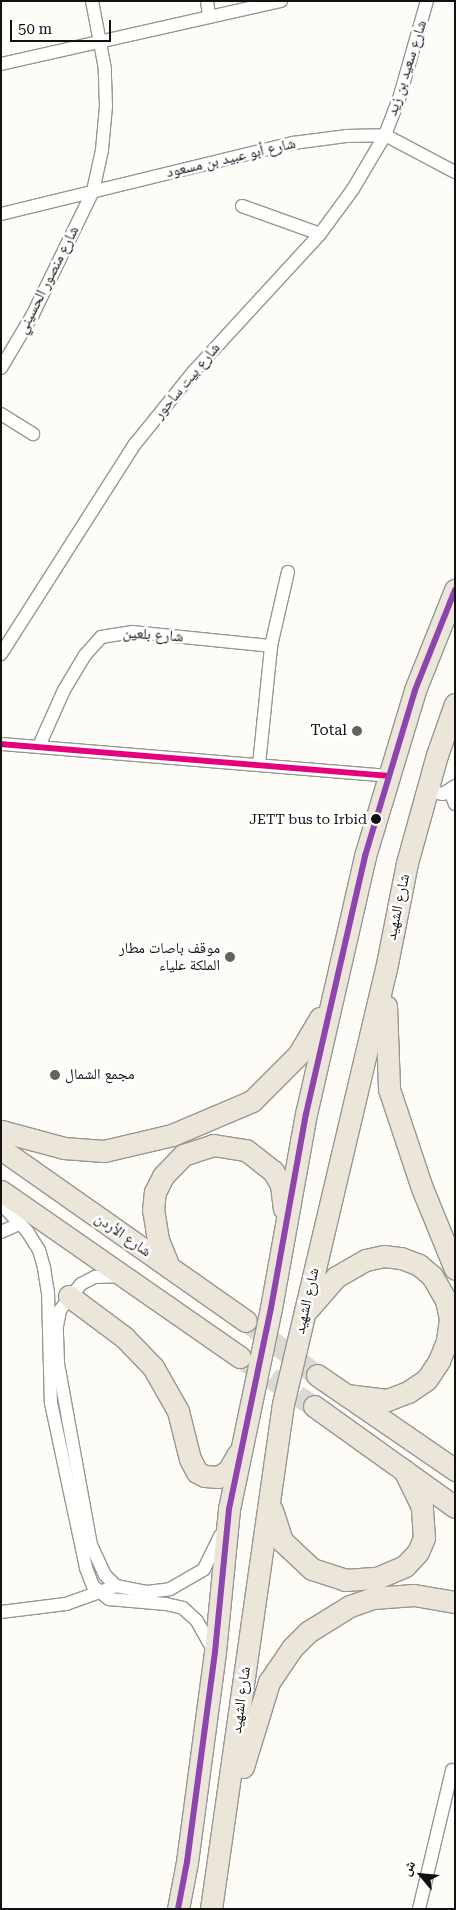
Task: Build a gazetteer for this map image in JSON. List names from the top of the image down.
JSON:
{
  "streets": {
    "highway": ["شارع الشهيد", "شارع الأردن"],
    "street": [
      "شارع سعيد بن زيد",
      "شارع أبو عبيد بن مسعود",
      "شارع منصور الحسيني",
      "شارع بيت ساحور",
      "شارع بلعين"
    ]
  },
  "crossings": [
    ["شارع سعيد بن زيد", "شارع أبو عبيد بن مسعود"],
    ["شارع سعيد بن زيد", "شارع بيت ساحور"],
    ["شارع أبو عبيد بن مسعود", "شارع منصور الحسيني"],
    ["شارع أبو عبيد بن مسعود", "شارع بيت ساحور"]
  ],
  "places": [
    "Total",
    "JETT bus to Irbid",
    "موقف باصات مطار الملكة علياء",
    "مجمع الشمال"
  ],
  "scale_bar": "50 m",
  "north": "top left"
}
